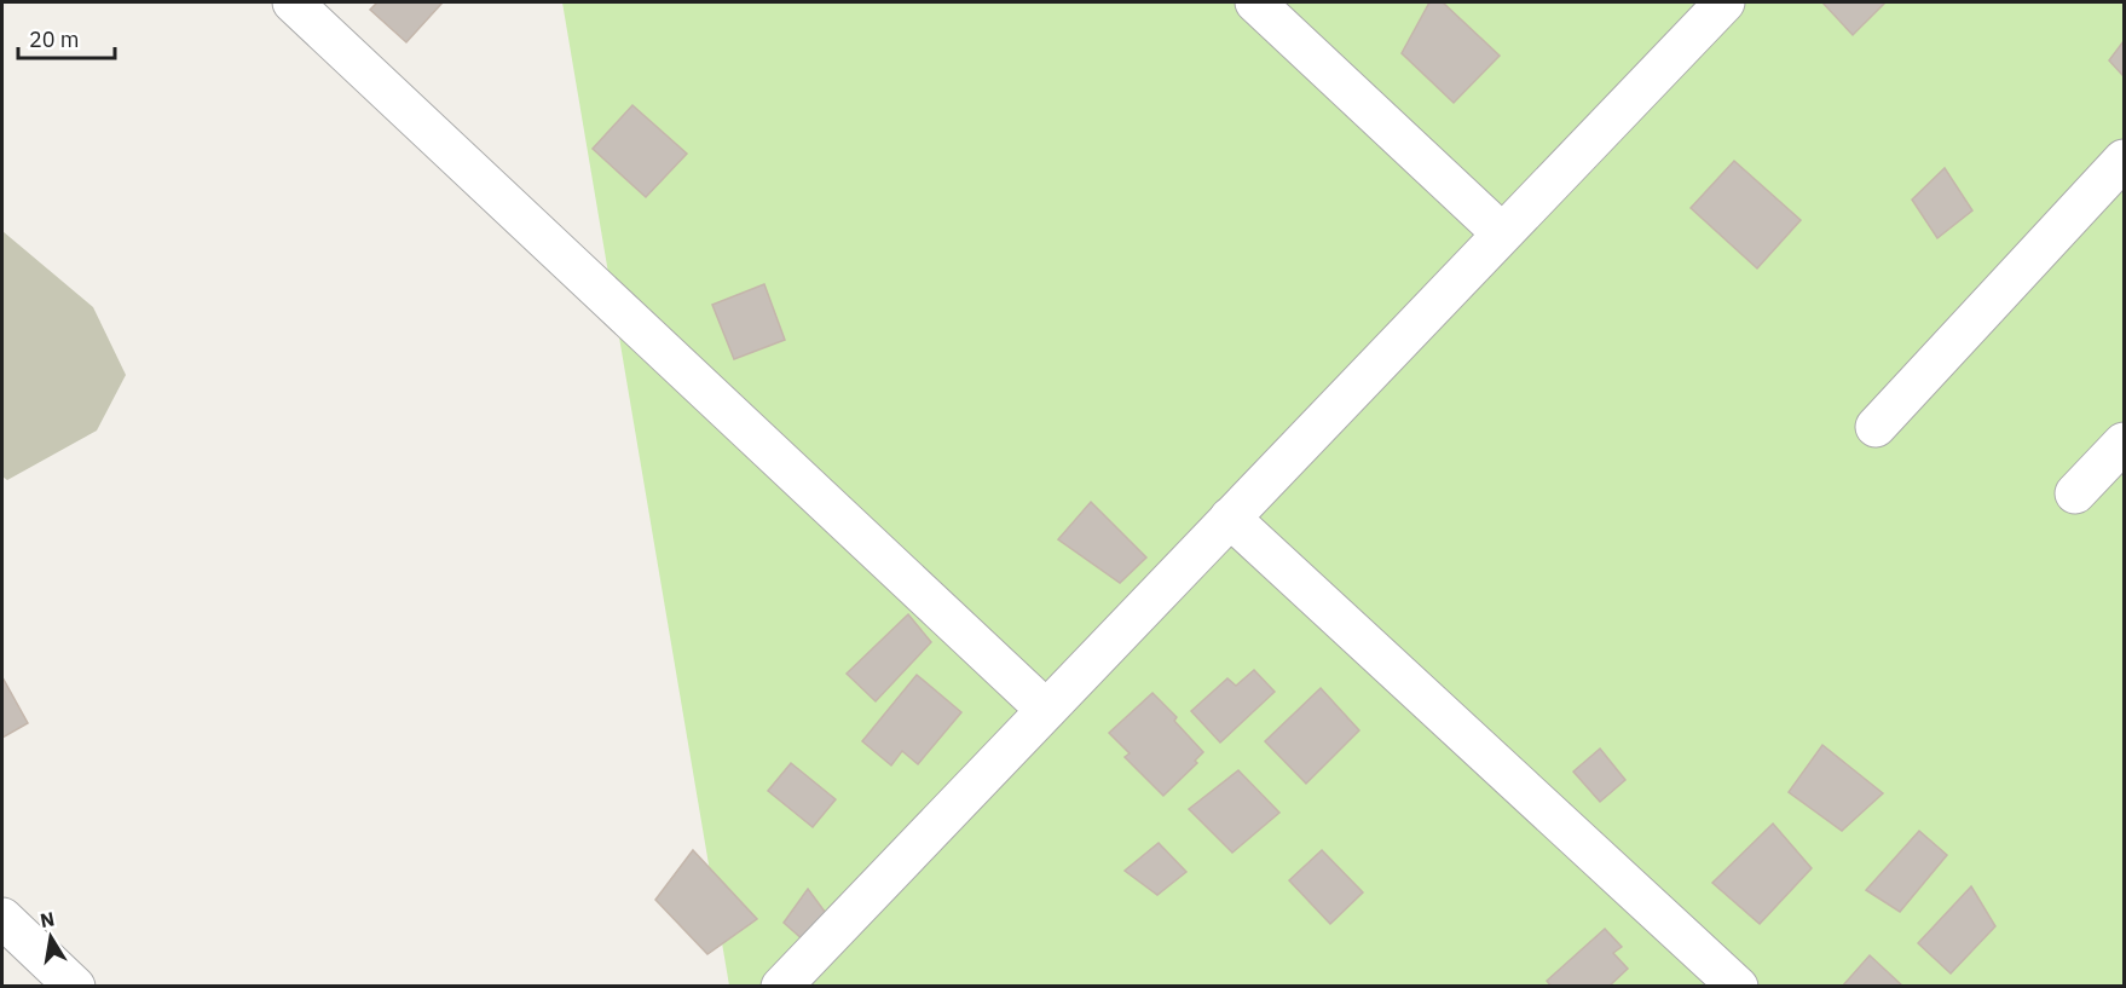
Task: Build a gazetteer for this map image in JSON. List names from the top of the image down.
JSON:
{
  "scale_bar": "20 m",
  "north": "top"
}
